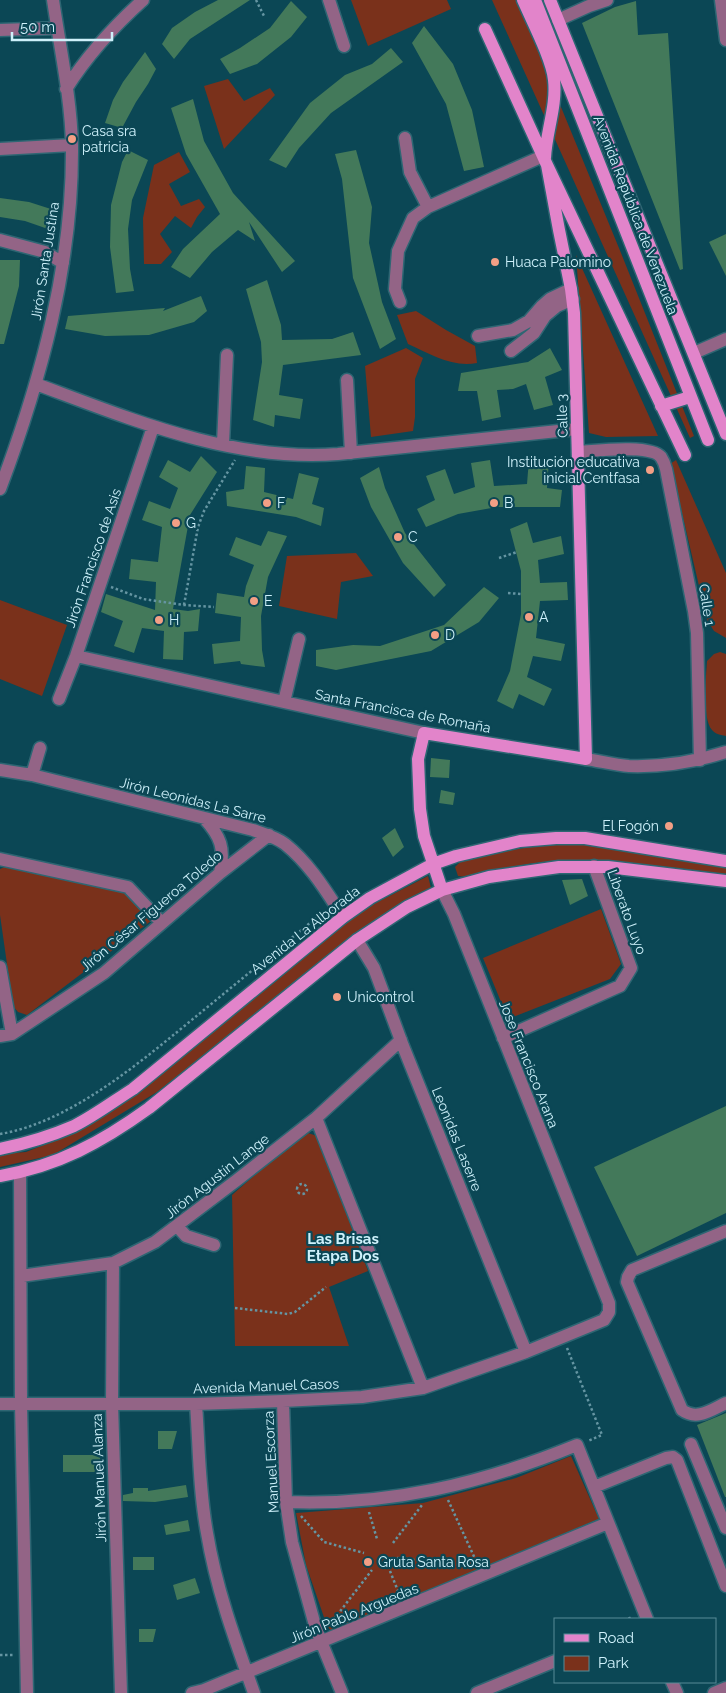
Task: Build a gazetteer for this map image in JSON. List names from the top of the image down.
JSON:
{
  "streets": {
    "main road": [
      "Avenida República de Venezuela",
      "Calle 3",
      "Santa Francisca de Romaña",
      "Avenida La Alborada",
      "Jose Francisco Arana"
    ],
    "street": [
      "Jirón Santa Justina",
      "Jirón Francisco de Asis",
      "Calle 1",
      "Jirón Leonidas La Sarre",
      "Jirón César Figueroa Toledo",
      "Liberato Luyo",
      "Leonidas Laserre",
      "Jirón Agustín Lange",
      "Avenida Manuel Casos",
      "Manuel Escorza",
      "Jirón Manuel Alanza",
      "Jirón Pablo Arguedas"
    ]
  },
  "crossings": [
    ["Calle 3", "Calle 1"],
    ["Calle 3", "Santa Francisca de Romaña"],
    ["Jirón Francisco de Asis", "Santa Francisca de Romaña"],
    ["Calle 1", "Santa Francisca de Romaña"],
    ["Santa Francisca de Romaña", "Jose Francisco Arana"],
    ["Jirón Leonidas La Sarre", "Jirón César Figueroa Toledo"],
    ["Jirón Leonidas La Sarre", "Avenida La Alborada"],
    ["Liberato Luyo", "Jose Francisco Arana"],
    ["Avenida La Alborada", "Jose Francisco Arana"],
    ["Jose Francisco Arana", "Leonidas Laserre"],
    ["Jose Francisco Arana", "Avenida Manuel Casos"],
    ["Leonidas Laserre", "Jirón Agustín Lange"],
    ["Leonidas Laserre", "Avenida Manuel Casos"],
    ["Jirón Agustín Lange", "Jirón Manuel Alanza"],
    ["Avenida Manuel Casos", "Manuel Escorza"],
    ["Avenida Manuel Casos", "Jirón Manuel Alanza"],
    ["Manuel Escorza", "Jirón Pablo Arguedas"]
  ],
  "districts": ["Las Brisas Etapa Dos"],
  "places": [
    "Casa sra patricia",
    "Huaca Palomino",
    "Institución educativa inicial Centfasa",
    "F",
    "B",
    "G",
    "C",
    "E",
    "A",
    "H",
    "D",
    "El Fogón",
    "Unicontrol",
    "Gruta Santa Rosa"
  ],
  "legend": ["Road", "Park"],
  "scale_bar": "50 m"
}
